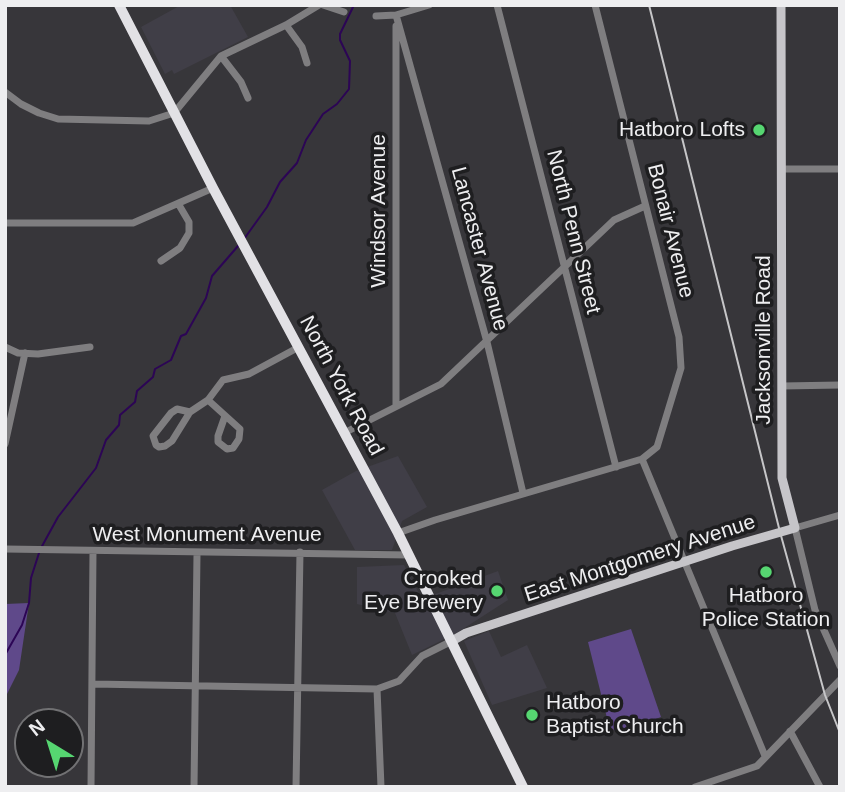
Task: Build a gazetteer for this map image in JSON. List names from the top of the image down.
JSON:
{
  "streets": {
    "highway": ["North York Road"],
    "main road": ["Jacksonville Road", "East Montgomery Avenue"],
    "street": [
      "Windsor Avenue",
      "Bonair Avenue",
      "North Penn Street",
      "Lancaster Avenue",
      "West Monument Avenue"
    ]
  },
  "crossings": [
    ["Windsor Avenue", "Lancaster Avenue"],
    ["Jacksonville Road", "East Montgomery Avenue"],
    ["North York Road", "West Monument Avenue"],
    ["North York Road", "East Montgomery Avenue"]
  ],
  "places": [
    "Hatboro Lofts",
    "Hatboro Police Station",
    "Crooked Eye Brewery",
    "Hatboro Baptist Church"
  ],
  "north": "top left"
}
